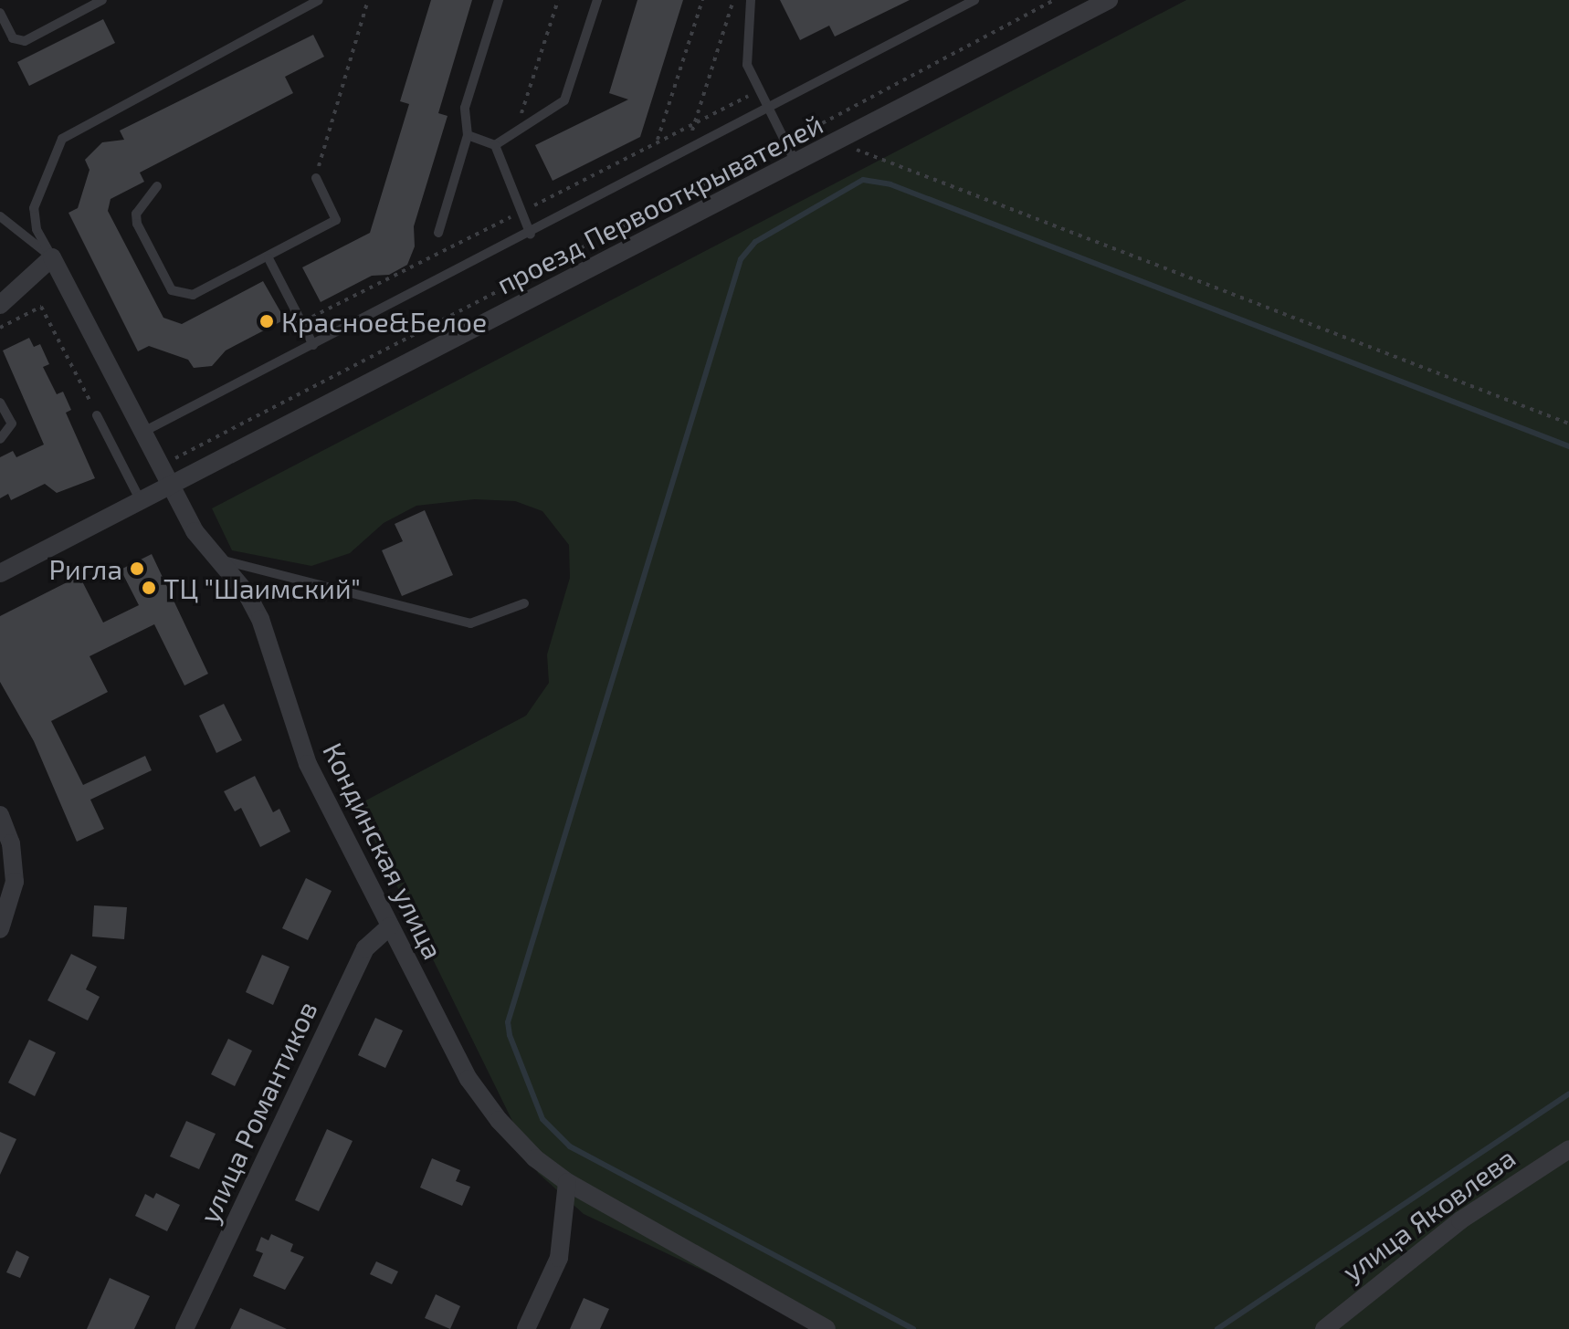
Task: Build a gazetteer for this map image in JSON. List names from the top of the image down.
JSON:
{
  "streets": {
    "street": [
      "проезд Первооткрывателей",
      "Кондинская улица",
      "улица Романтиков",
      "улица Яковлева"
    ]
  },
  "crossings": [
    ["проезд Первооткрывателей", "Кондинская улица"],
    ["Кондинская улица", "улица Романтиков"]
  ],
  "places": ["Красное&Белое", "Ригла", "ТЦ \"Шаимский\""]
}
